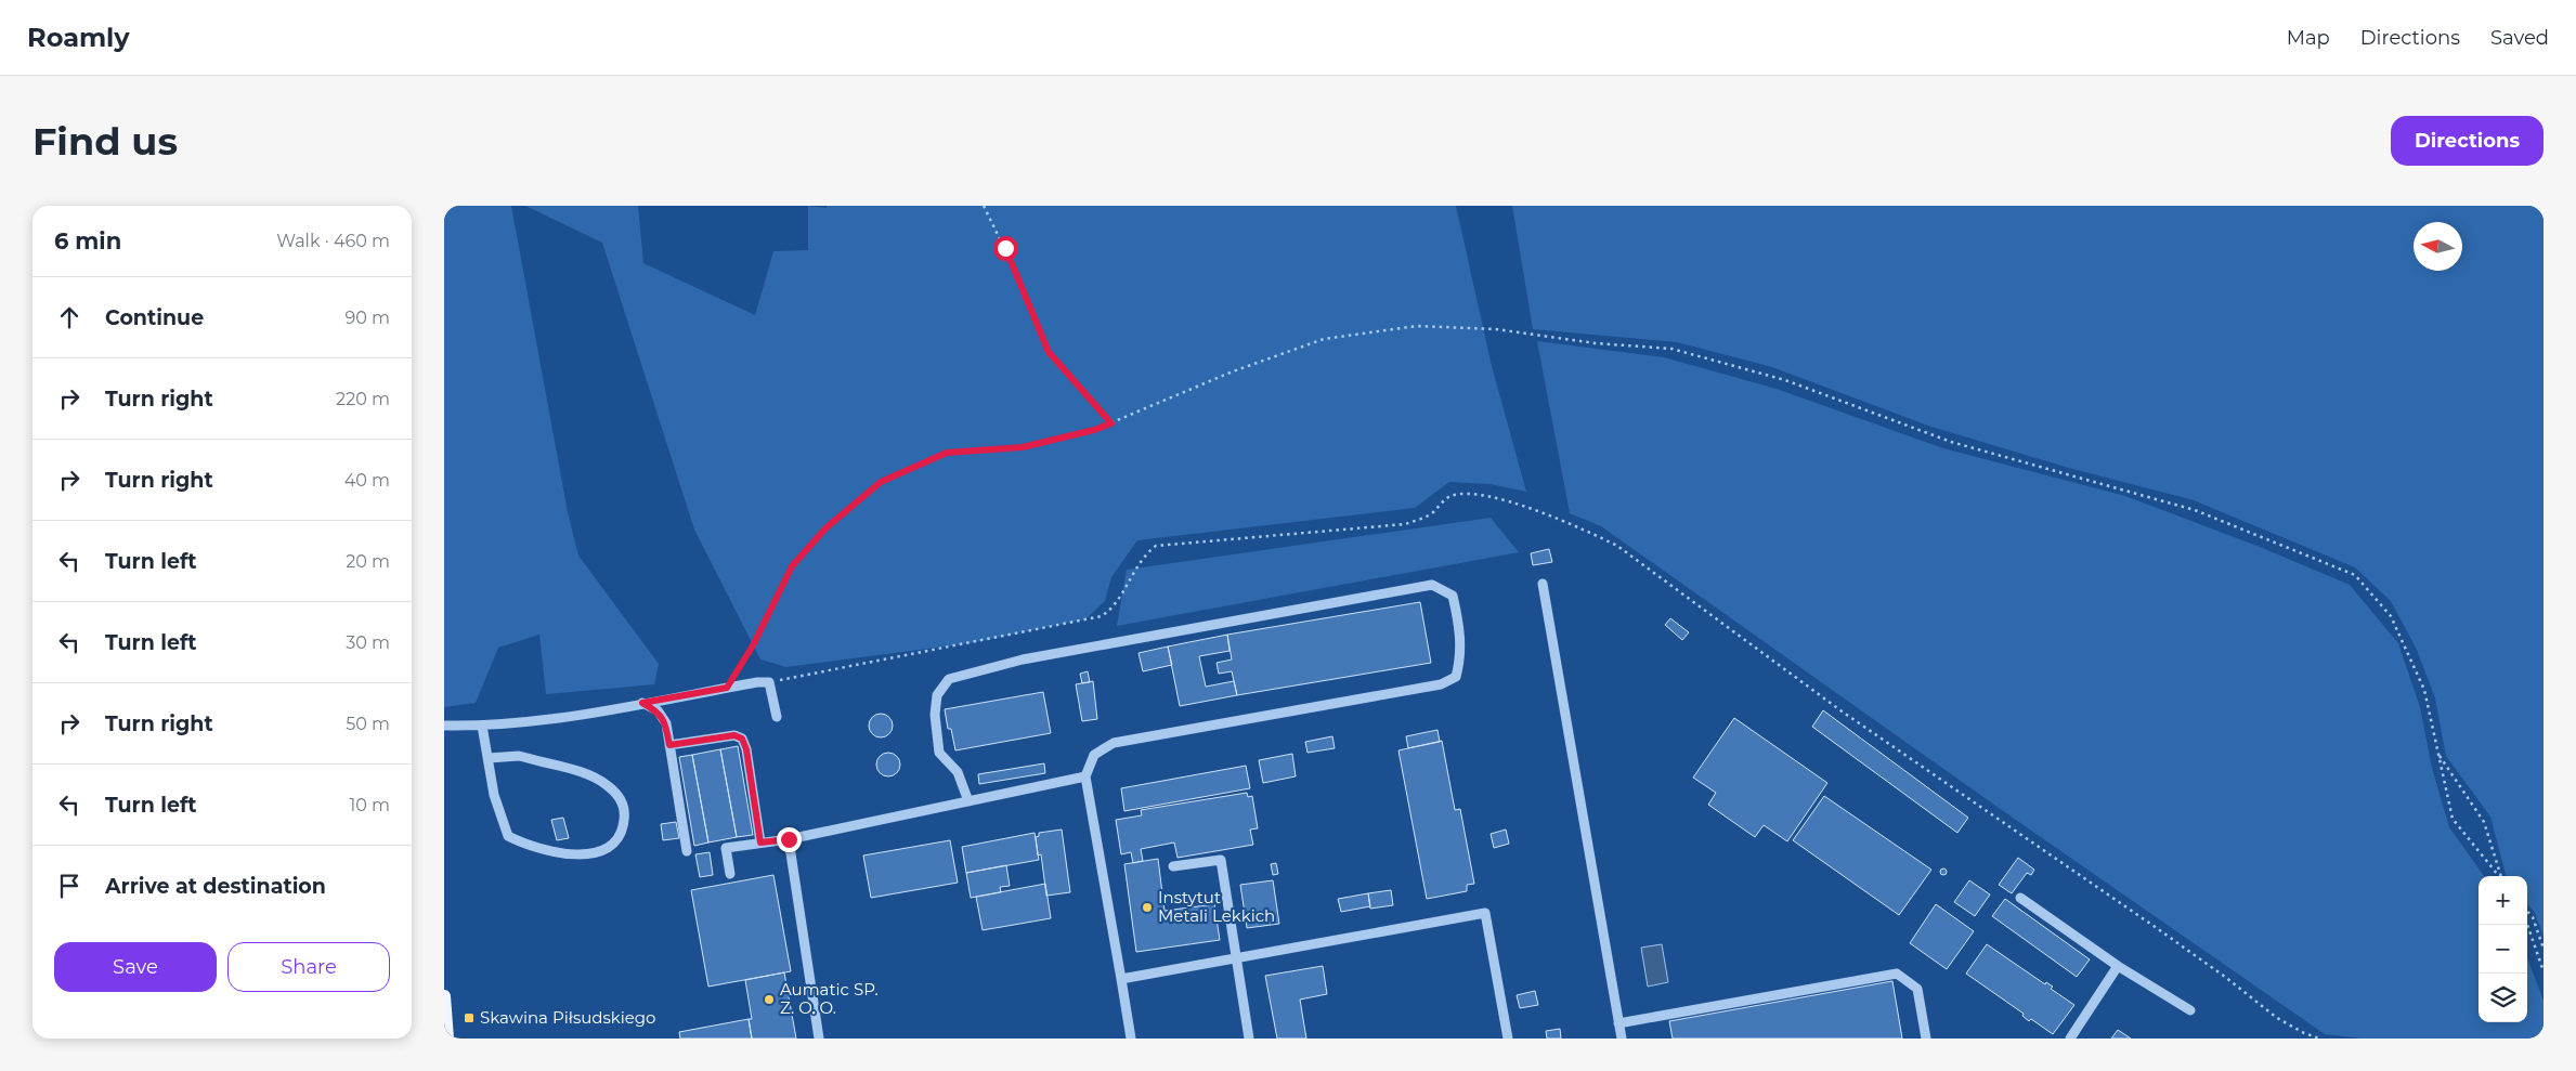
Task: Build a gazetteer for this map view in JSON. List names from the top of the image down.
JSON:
{
  "places": {
    "other": ["Instytut Metali Lekkich", "Aumatic SP. Z. O. O."],
    "transit": ["Skawina Piłsudskiego"]
  },
  "north": "left",
  "page": {
    "header": "Roamly",
    "nav": ["Map", "Directions", "Saved"],
    "buttons": [
      "Directions",
      ["Save", "Share"]
    ],
    "title": "Find us",
    "heading": ["6 min", "Walk · 460 m"],
    "list": [
      ["Continue", "90 m"],
      ["Turn right", "220 m"],
      ["Turn right", "40 m"],
      ["Turn left", "20 m"],
      ["Turn left", "30 m"],
      ["Turn right", "50 m"],
      ["Turn left", "10 m"],
      "Arrive at destination"
    ],
    "map_buttons": ["+", "−"]
  }
}
